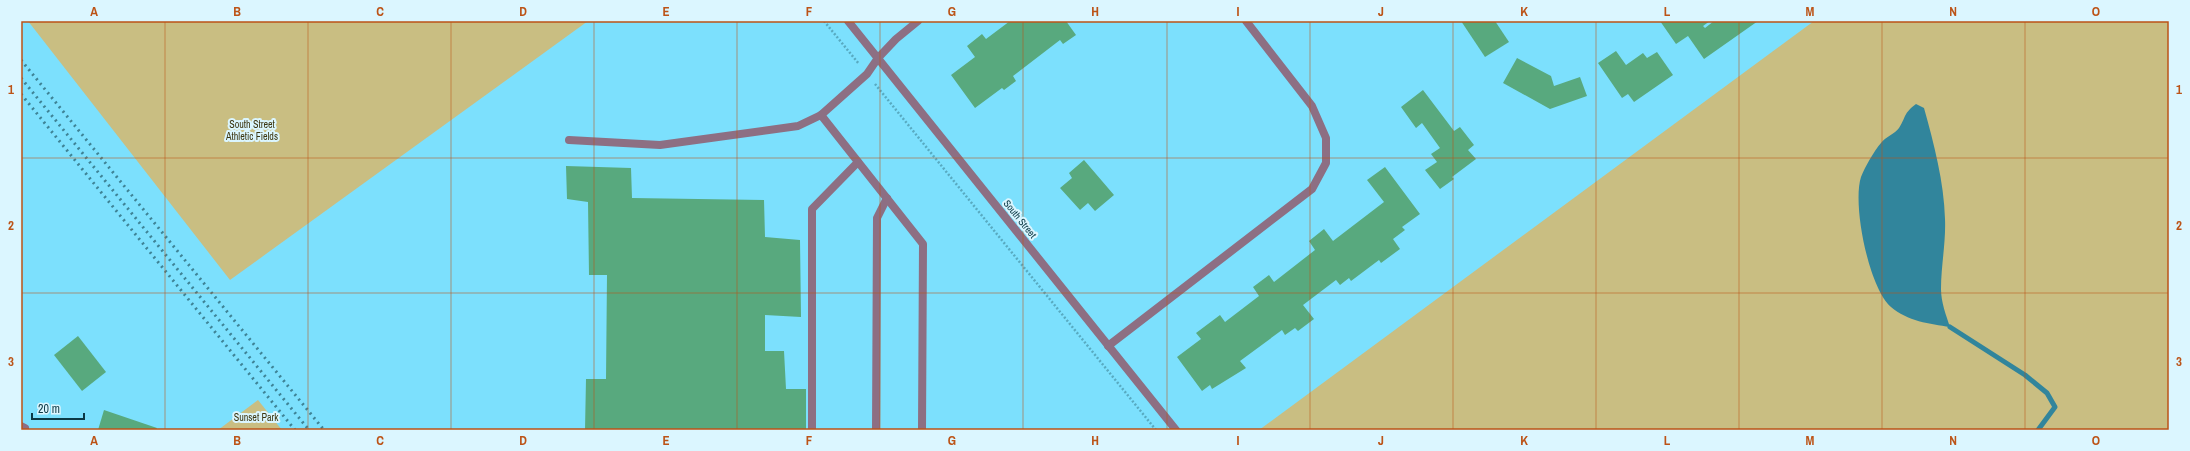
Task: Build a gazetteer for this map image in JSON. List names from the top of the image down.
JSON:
{
  "streets": {
    "street": ["South Street"]
  },
  "parks": ["South Street Athletic Fields", "Sunset Park"],
  "scale_bar": "20 m",
  "grid": {
    "columns": [
      "A",
      "B",
      "C",
      "D",
      "E",
      "F",
      "G",
      "H",
      "I",
      "J",
      "K",
      "L",
      "M",
      "N",
      "O"
    ],
    "rows": ["1", "2", "3"]
  }
}
